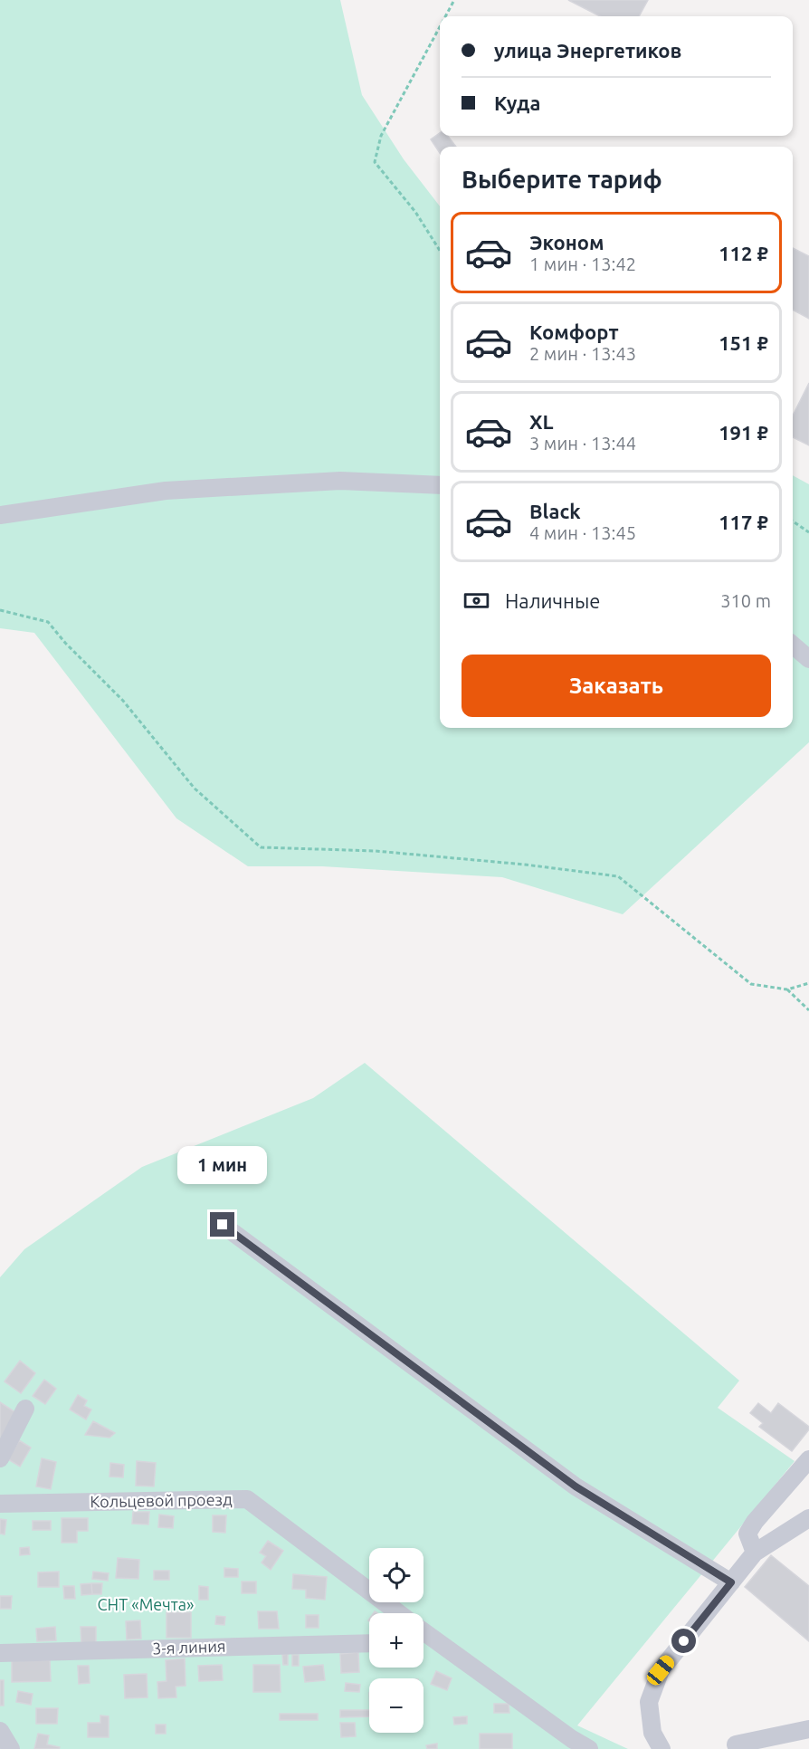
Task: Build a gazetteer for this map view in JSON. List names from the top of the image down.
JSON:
{
  "streets": {
    "street": ["Кольцевой проезд", "3-я линия"]
  },
  "parks": ["СНТ «Мечта»"],
  "page": {
    "banner": ["улица Энергетиков", "Куда"],
    "heading": "Выберите тариф",
    "list": [
      {
        "name": "Эконом",
        "note": "1 мин · 13:42",
        "value": "112 ₽"
      },
      {
        "name": "Комфорт",
        "note": "2 мин · 13:43",
        "value": "151 ₽"
      },
      {
        "name": "XL",
        "note": "3 мин · 13:44",
        "value": "191 ₽"
      },
      {
        "name": "Black",
        "note": "4 мин · 13:45",
        "value": "117 ₽"
      }
    ],
    "pay": ["Наличные", "310 m"],
    "buttons": "Заказать",
    "bubble": "1 мин",
    "map_buttons": ["+", "−"]
  }
}
